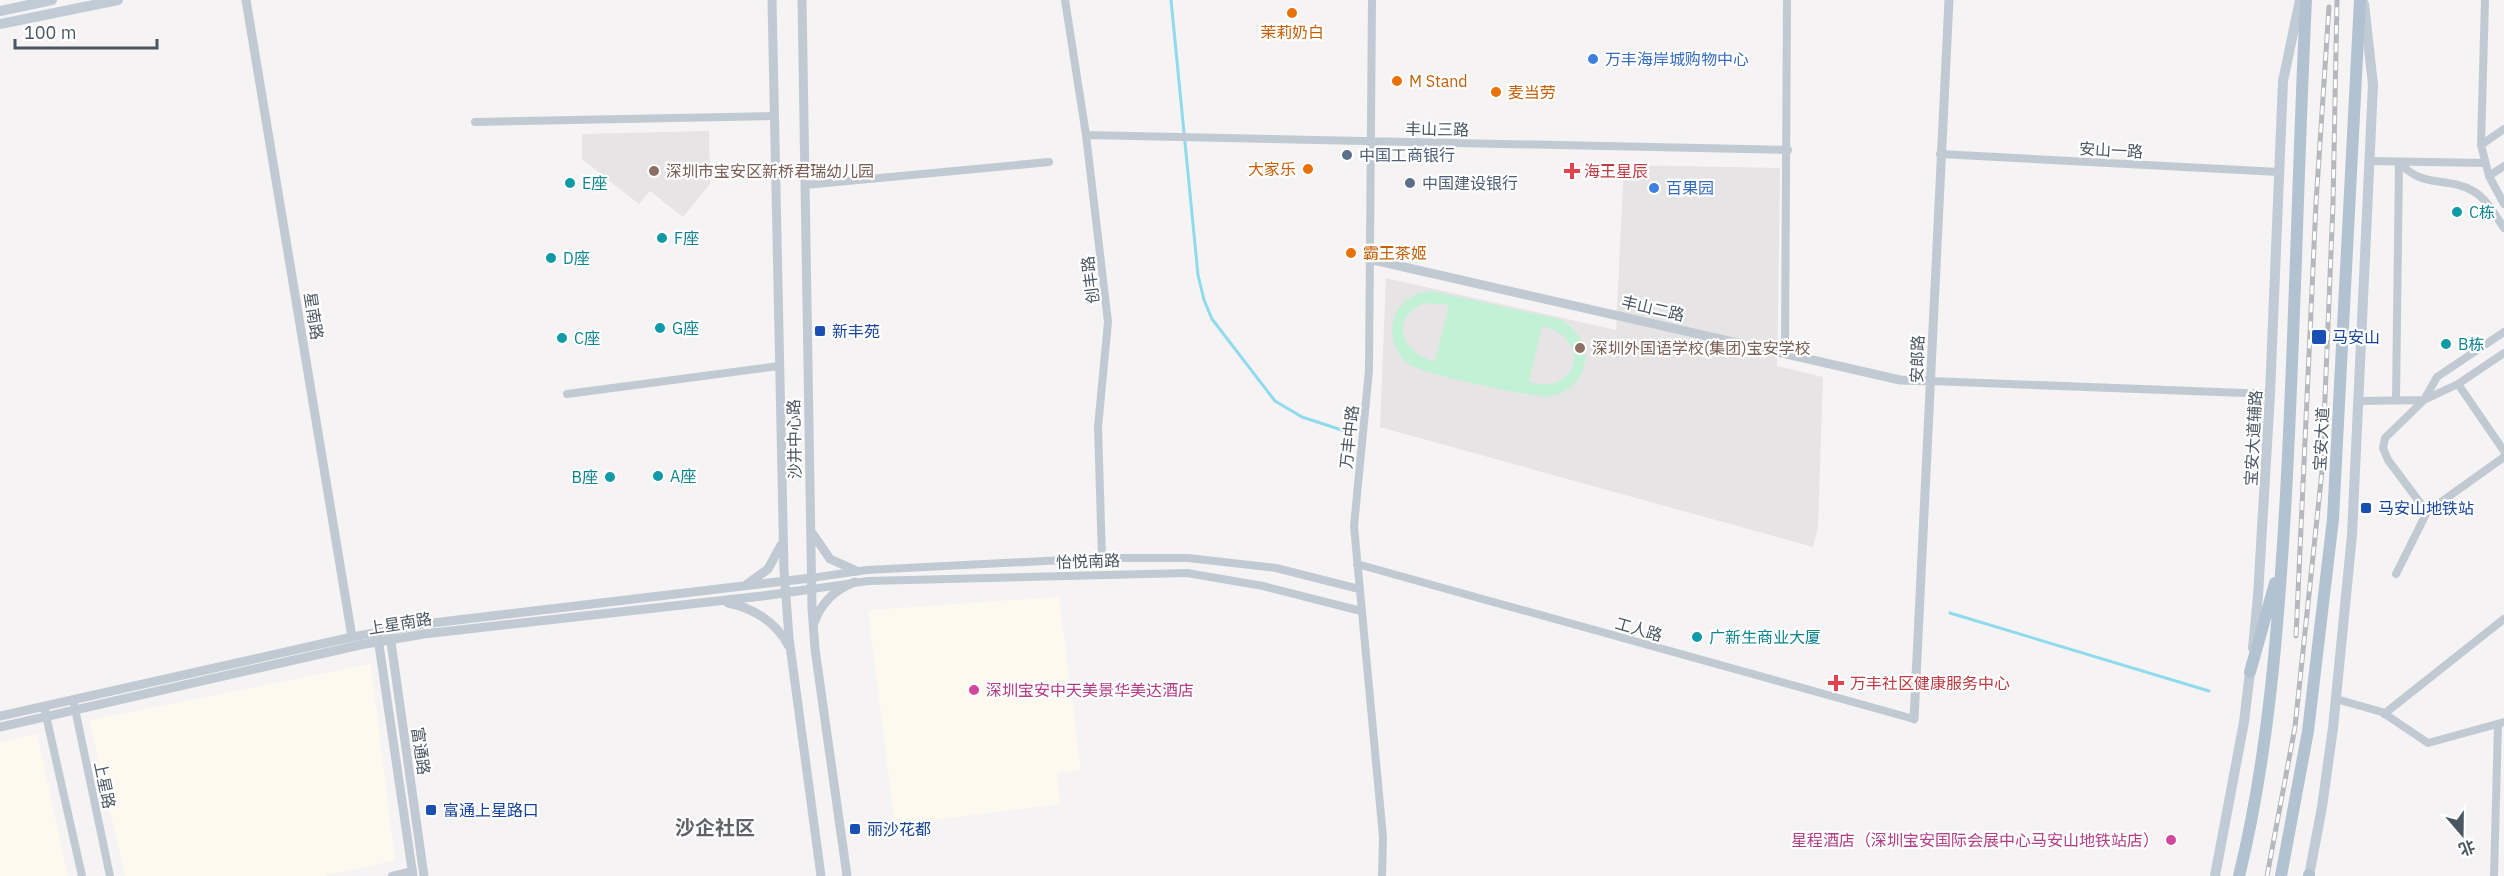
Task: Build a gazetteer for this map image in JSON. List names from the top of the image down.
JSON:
{
  "streets": {
    "main road": ["宝安大道辅路", "宝安大道"],
    "street": [
      "丰山三路",
      "安山一路",
      "创丰路",
      "丰山二路",
      "星南路",
      "安郎路",
      "万丰中路",
      "沙井中心路",
      "怡悦南路",
      "上星南路",
      "工人路",
      "富通路",
      "上星路"
    ]
  },
  "crossings": [
    ["丰山三路", "创丰路"],
    ["丰山三路", "万丰中路"],
    ["安山一路", "安郎路"],
    ["安山一路", "宝安大道辅路"],
    ["创丰路", "怡悦南路"],
    ["丰山二路", "安郎路"],
    ["丰山二路", "万丰中路"],
    ["星南路", "上星南路"],
    ["安郎路", "工人路"],
    ["万丰中路", "怡悦南路"],
    ["万丰中路", "工人路"],
    ["沙井中心路", "怡悦南路"],
    ["沙井中心路", "上星南路"],
    ["怡悦南路", "上星南路"],
    ["上星南路", "富通路"],
    ["上星南路", "上星路"]
  ],
  "districts": ["沙企社区"],
  "places": {
    "other": [
      "茉莉奶白",
      "万丰海岸城购物中心",
      "M Stand",
      "麦当劳",
      "中国工商银行",
      "大家乐",
      "深圳市宝安区新桥君瑞幼儿园",
      "E座",
      "中国建设银行",
      "百果园",
      "C栋",
      "F座",
      "霸王茶姬",
      "D座",
      "G座",
      "C座",
      "B栋",
      "深圳外国语学校(集团)宝安学校",
      "A座",
      "B座",
      "广新生商业大厦",
      "深圳宝安中天美景华美达酒店",
      "星程酒店（深圳宝安国际会展中心马安山地铁站店）"
    ],
    "health": ["海王星辰", "万丰社区健康服务中心"],
    "transit": [
      "新丰苑",
      "马安山",
      "马安山地铁站",
      "富通上星路口",
      "丽沙花都"
    ]
  },
  "scale_bar": "100 m",
  "north": "bottom"
}
